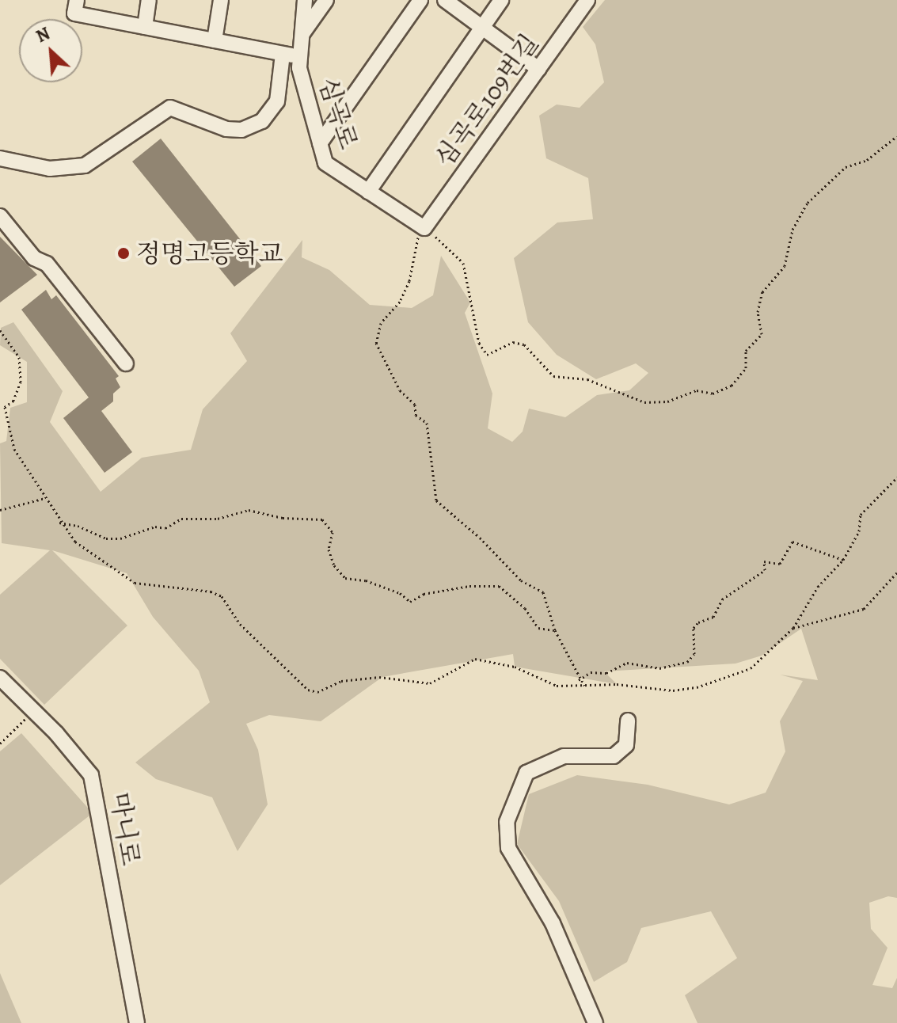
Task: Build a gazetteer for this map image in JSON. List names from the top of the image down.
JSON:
{
  "streets": {
    "street": ["심곡로109번길", "심곡로", "마니로"]
  },
  "crossings": [
    ["심곡로109번길", "심곡로"]
  ],
  "places": ["정명고등학교"],
  "north": "top left"
}
